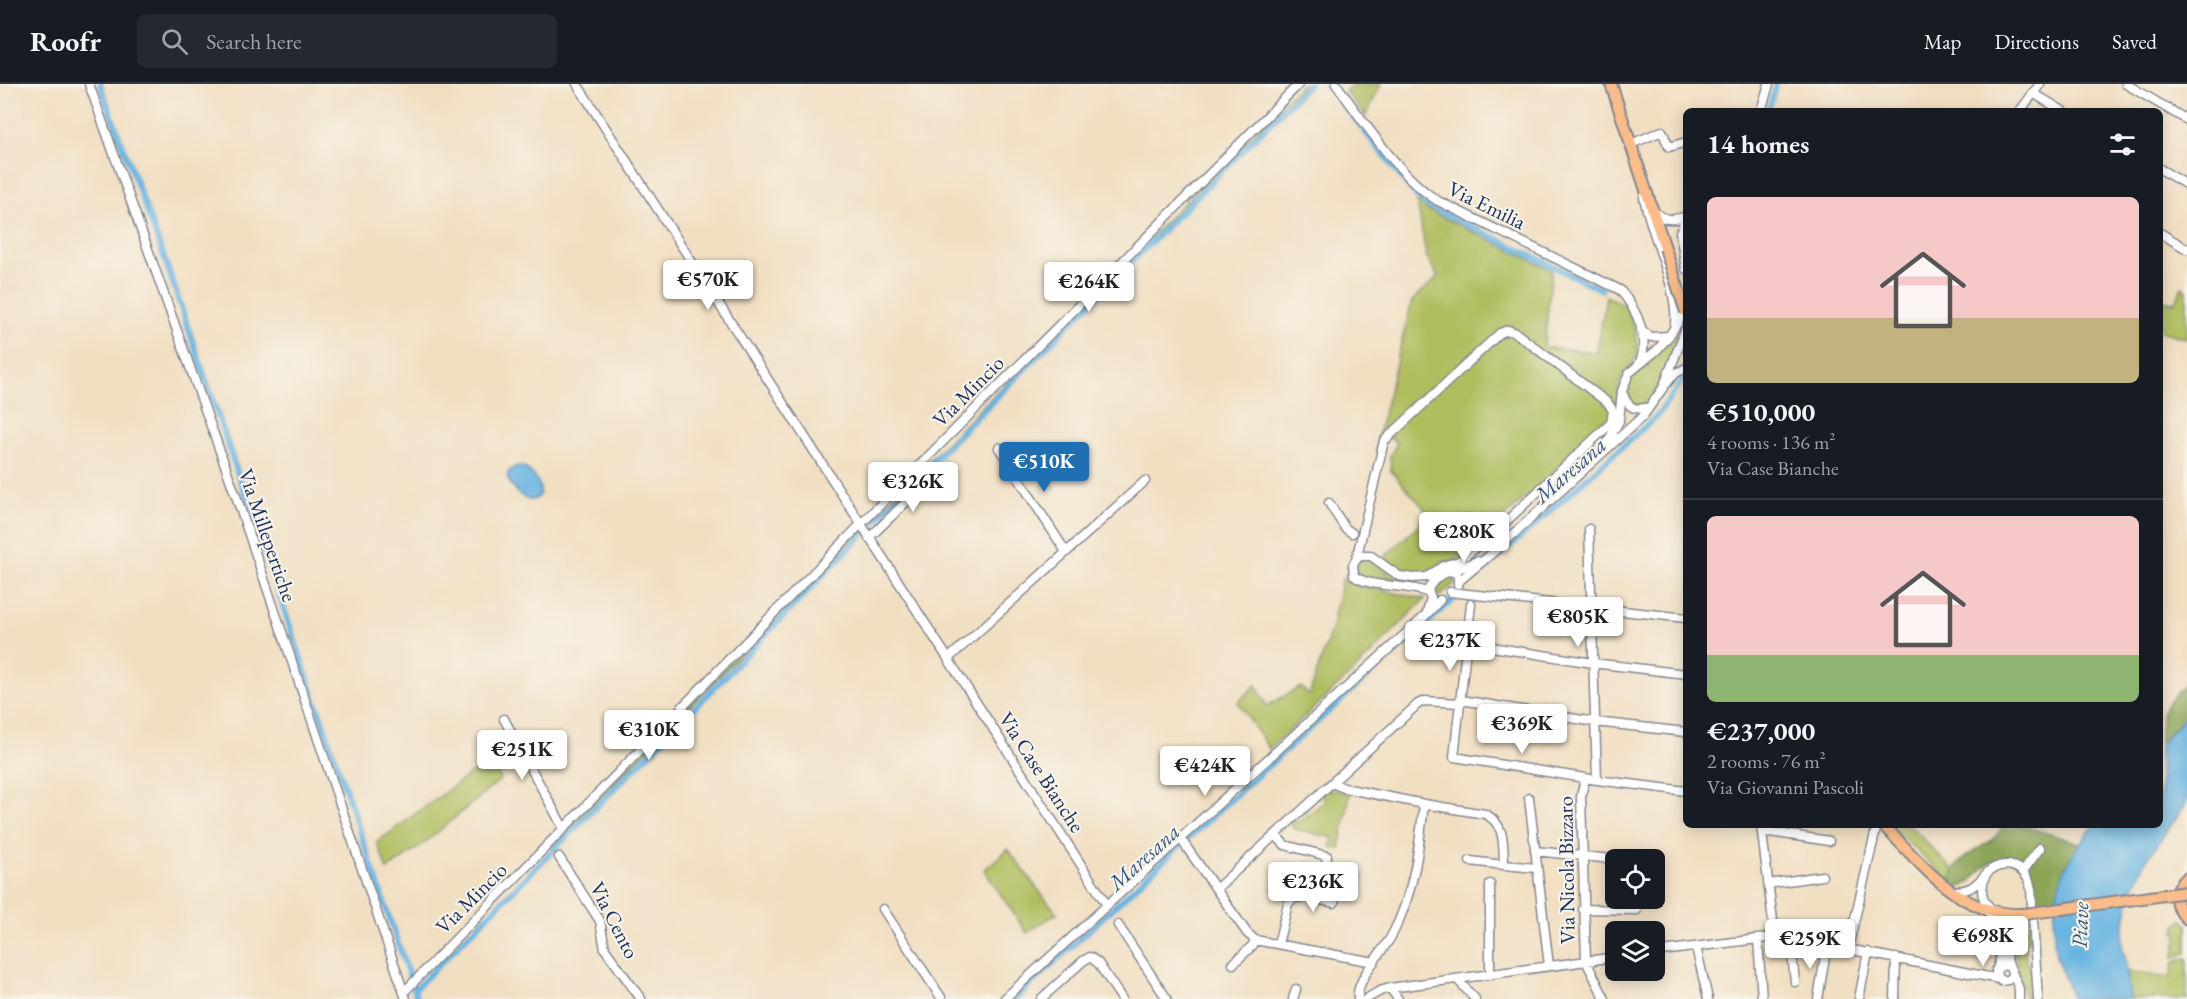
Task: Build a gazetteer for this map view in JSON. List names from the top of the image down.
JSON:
{
  "streets": {
    "street": [
      "Via Emilia",
      "Via Mincio",
      "Via Millepertiche",
      "Via Case Bianche",
      "Via Nicola Bizzaro",
      "Via Cento"
    ]
  },
  "crossings": [
    ["Via Mincio", "Via Millepertiche"],
    ["Via Mincio", "Via Case Bianche"]
  ],
  "water": ["Maresana", "Piave"],
  "page": {
    "header": "Roofr",
    "search": "Search here",
    "nav": ["Map", "Directions", "Saved"],
    "heading": "14 homes",
    "list": [
      {
        "name": "€510,000",
        "note": "4 rooms · 136 m² · Via Case Bianche"
      },
      {
        "name": "€237,000",
        "note": "2 rooms · 76 m² · Via Giovanni Pascoli"
      }
    ],
    "price": [
      "€570K",
      "€264K",
      "€510K",
      "€326K",
      "€280K",
      "€805K",
      "€237K",
      "€369K",
      "€310K",
      "€251K",
      "€424K",
      "€236K",
      "€698K",
      "€259K"
    ]
  }
}
